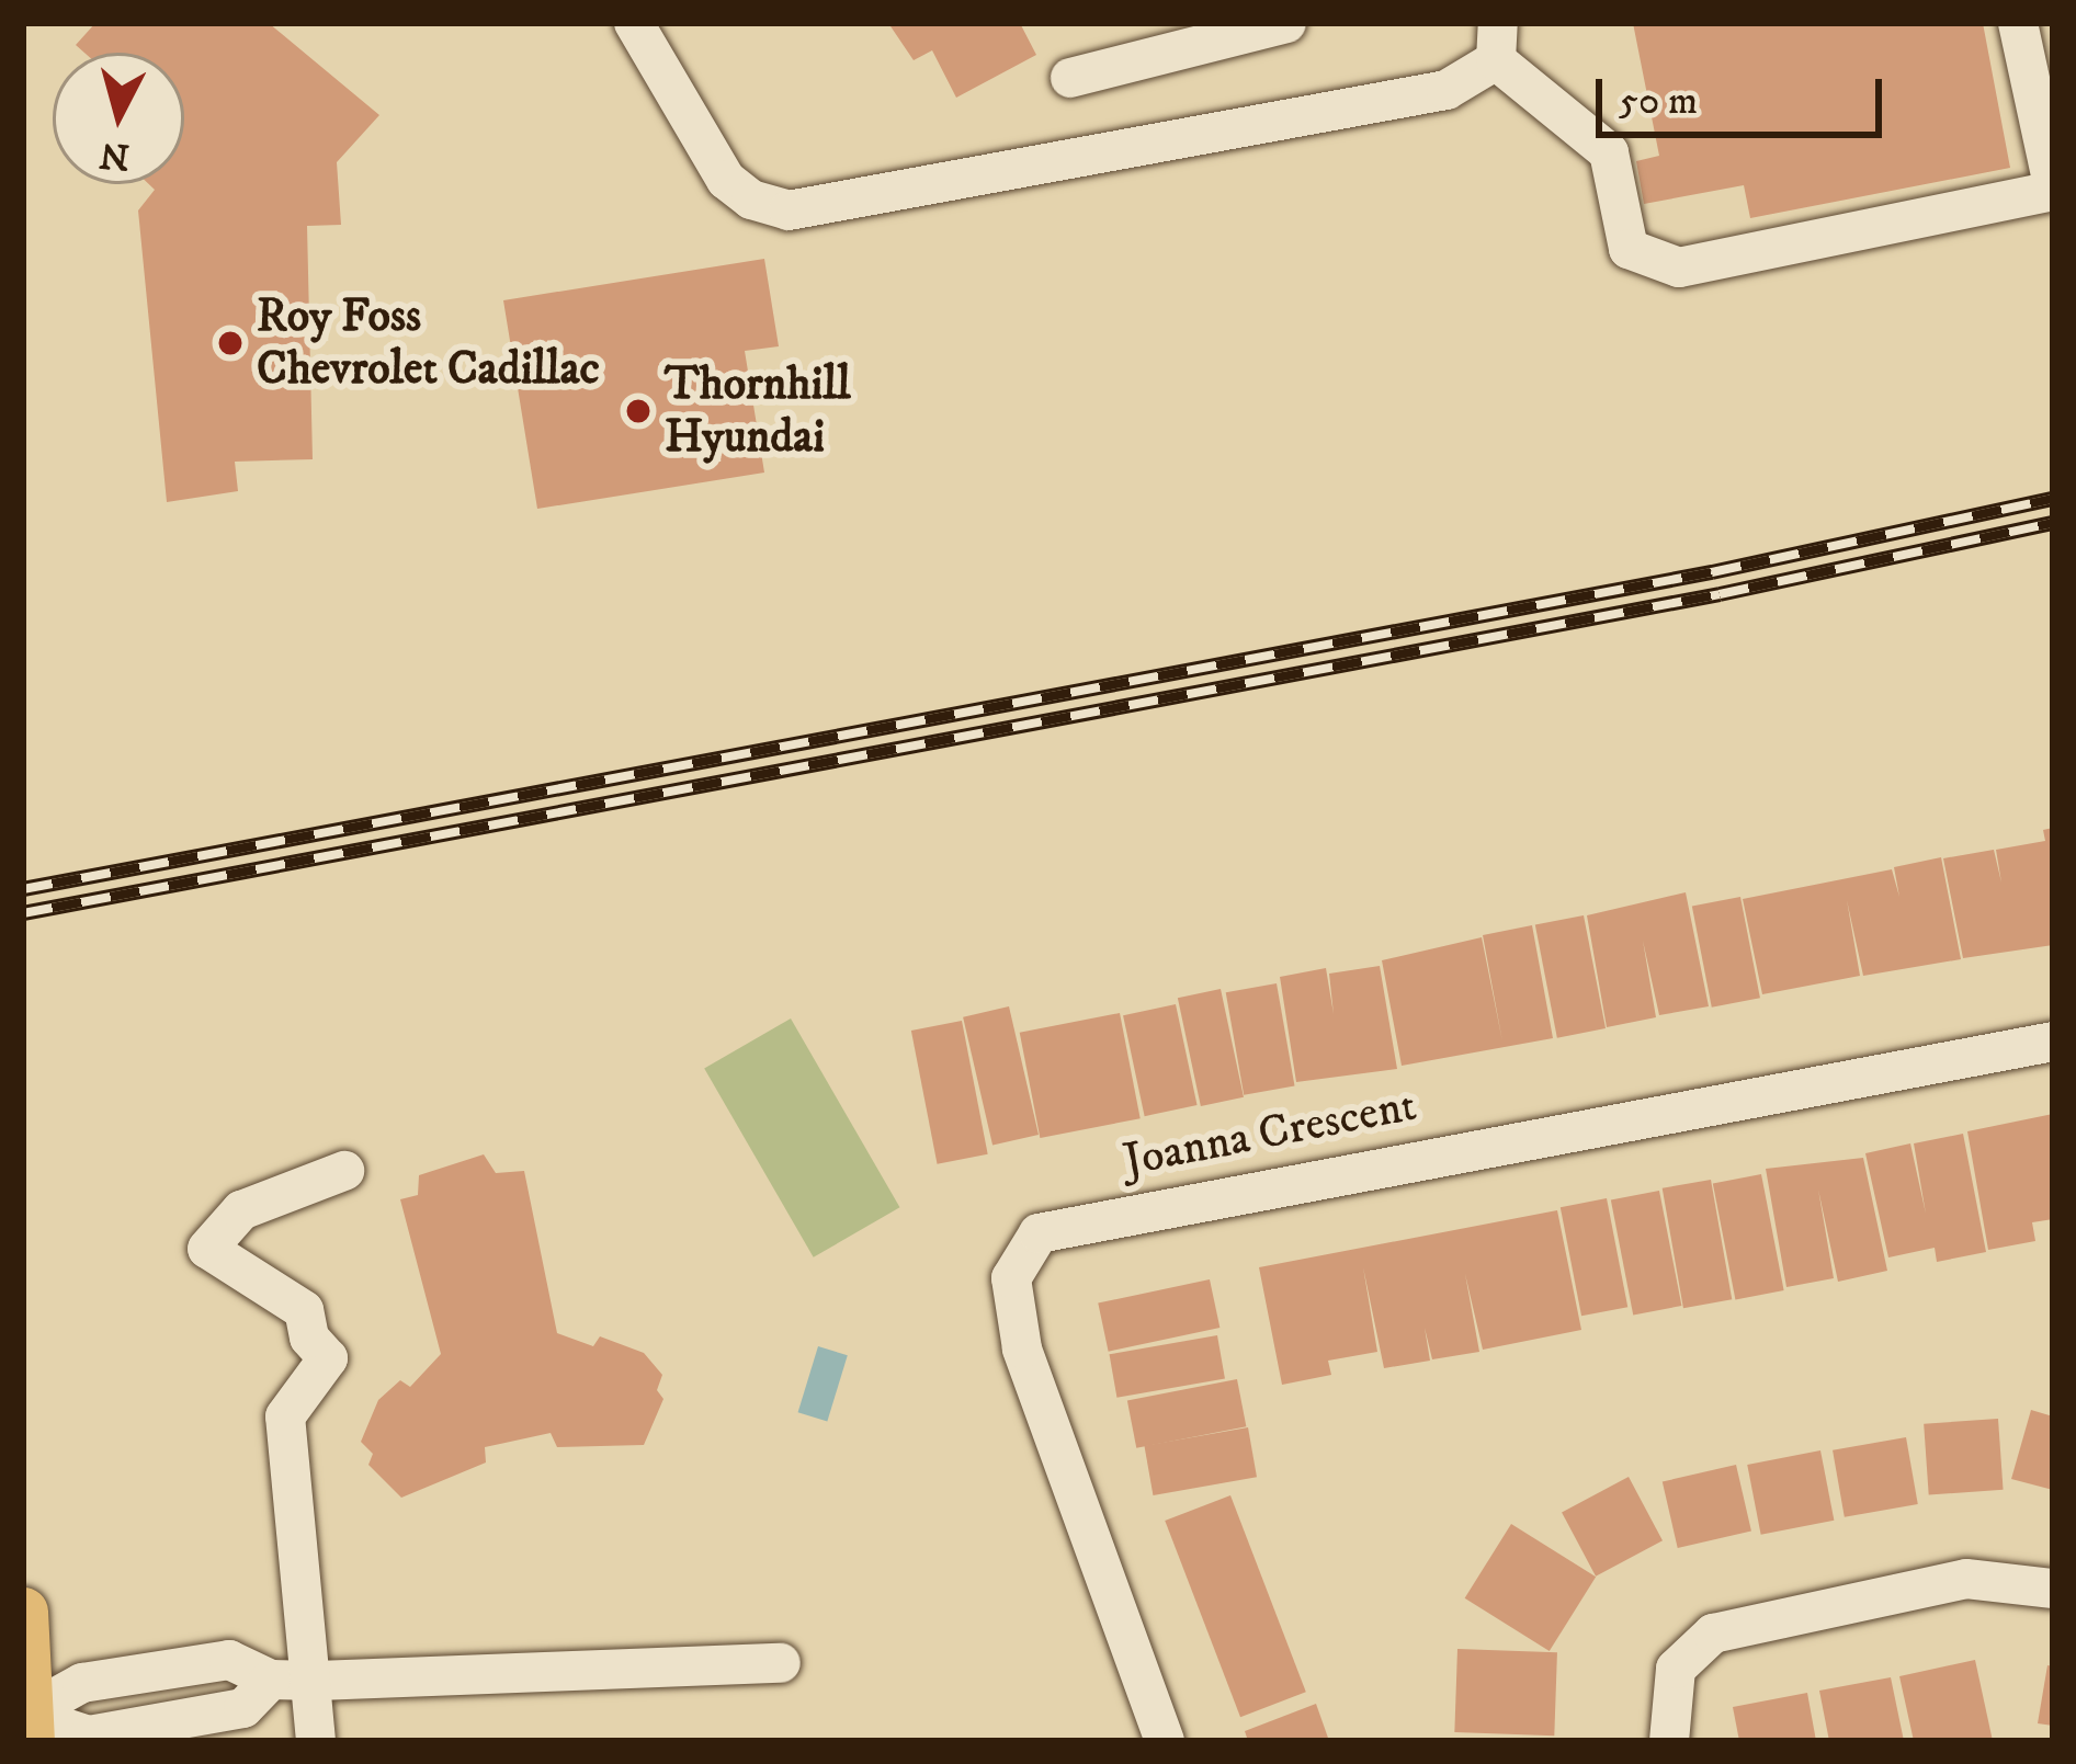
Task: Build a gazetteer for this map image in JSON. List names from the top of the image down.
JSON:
{
  "streets": {
    "street": ["Joanna Crescent"]
  },
  "places": ["Roy Foss Chevrolet Cadillac", "Thornhill Hyundai"],
  "scale_bar": "50 m",
  "north": "bottom"
}
